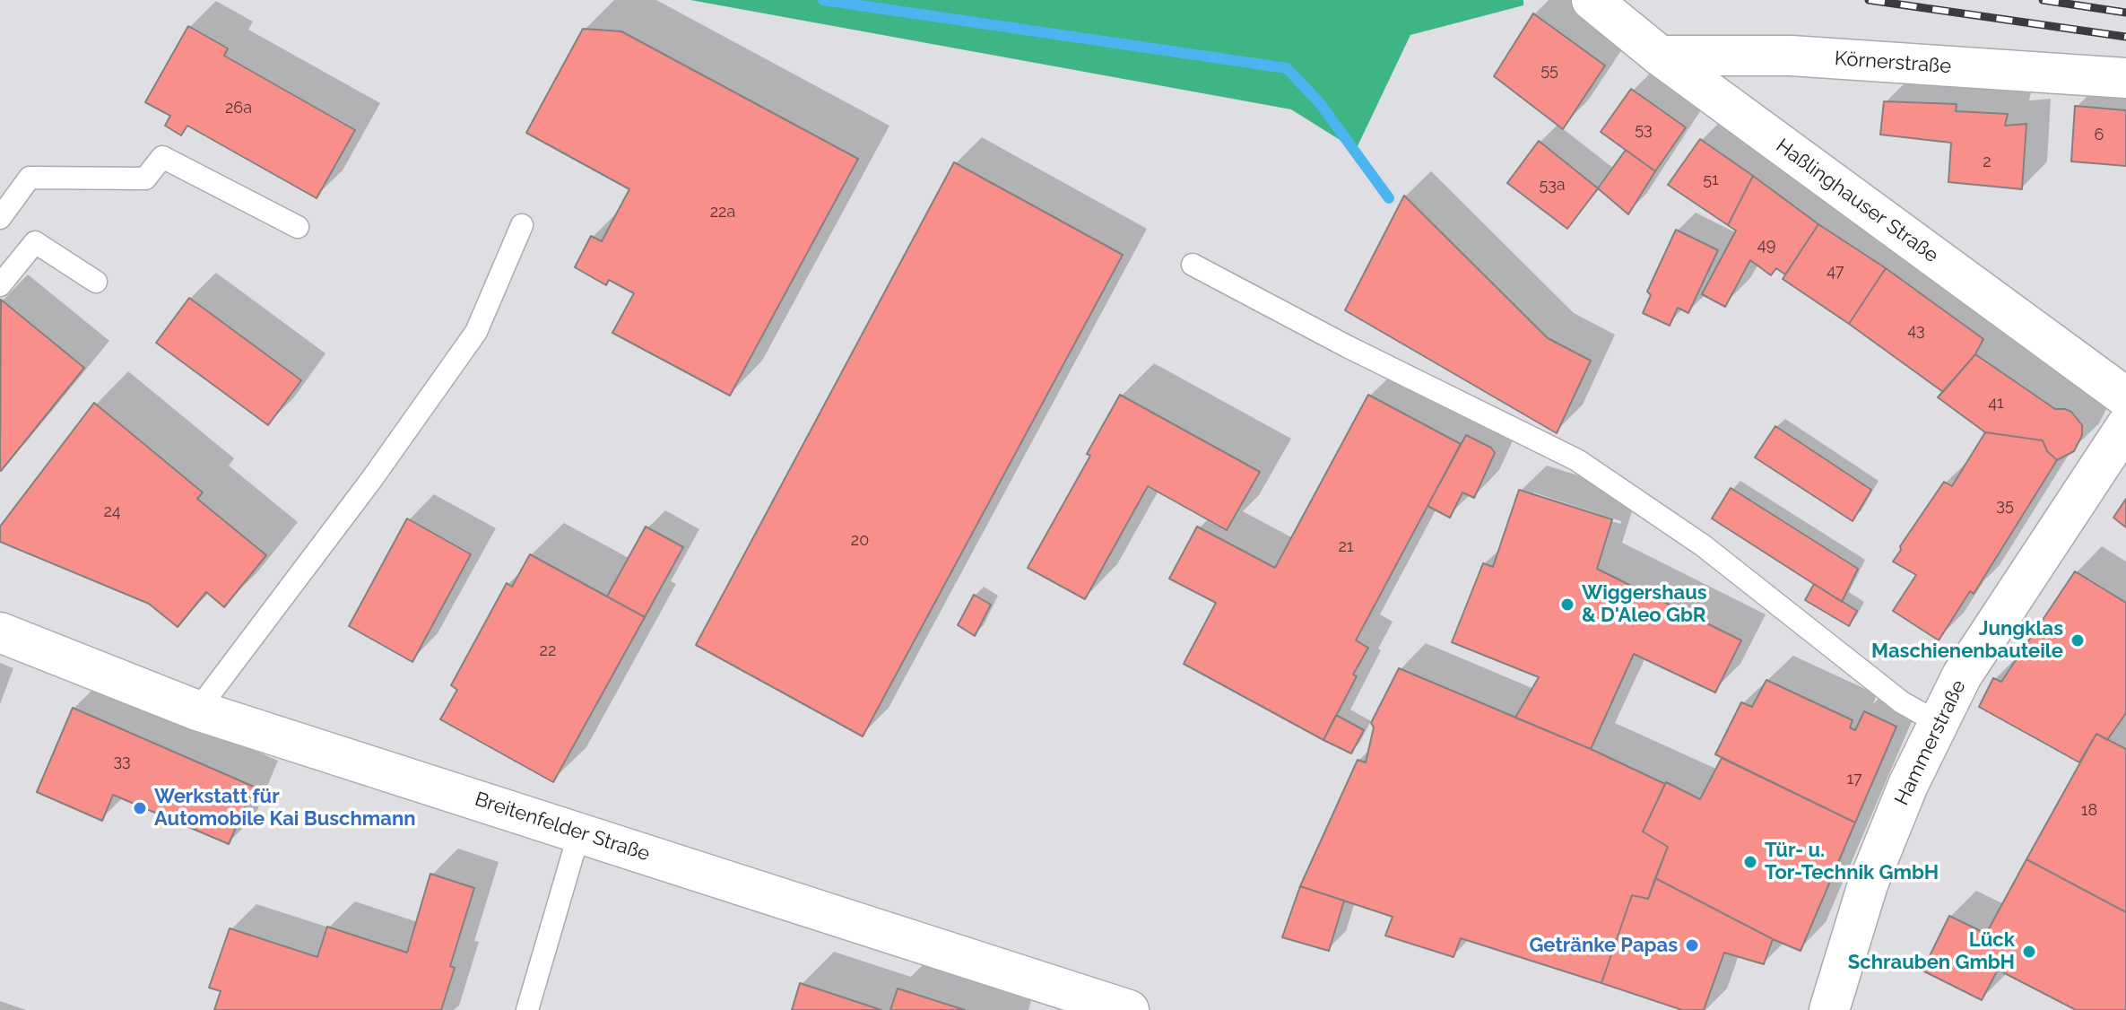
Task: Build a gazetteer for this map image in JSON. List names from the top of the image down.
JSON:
{
  "streets": {
    "street": [
      "Körnerstraße",
      "Haßlinghauser Straße",
      "Hammerstraße",
      "Breitenfelder Straße"
    ]
  },
  "crossings": [
    ["Körnerstraße", "Haßlinghauser Straße"]
  ],
  "places": [
    "Wiggershaus & D'Aleo GbR",
    "Jungklas Maschienenbauteile",
    "Werkstatt für Automobile Kai Buschmann",
    "Tür- u. Tor-Technik GmbH",
    "Getränke Papas",
    "Lück Schrauben GmbH"
  ],
  "house_numbers": [
    "55",
    "26a",
    "53",
    "6",
    "2",
    "51",
    "53a",
    "22a",
    "49",
    "47",
    "43",
    "41",
    "35",
    "24",
    "20",
    "21",
    "22",
    "33",
    "17",
    "18"
  ]
}
